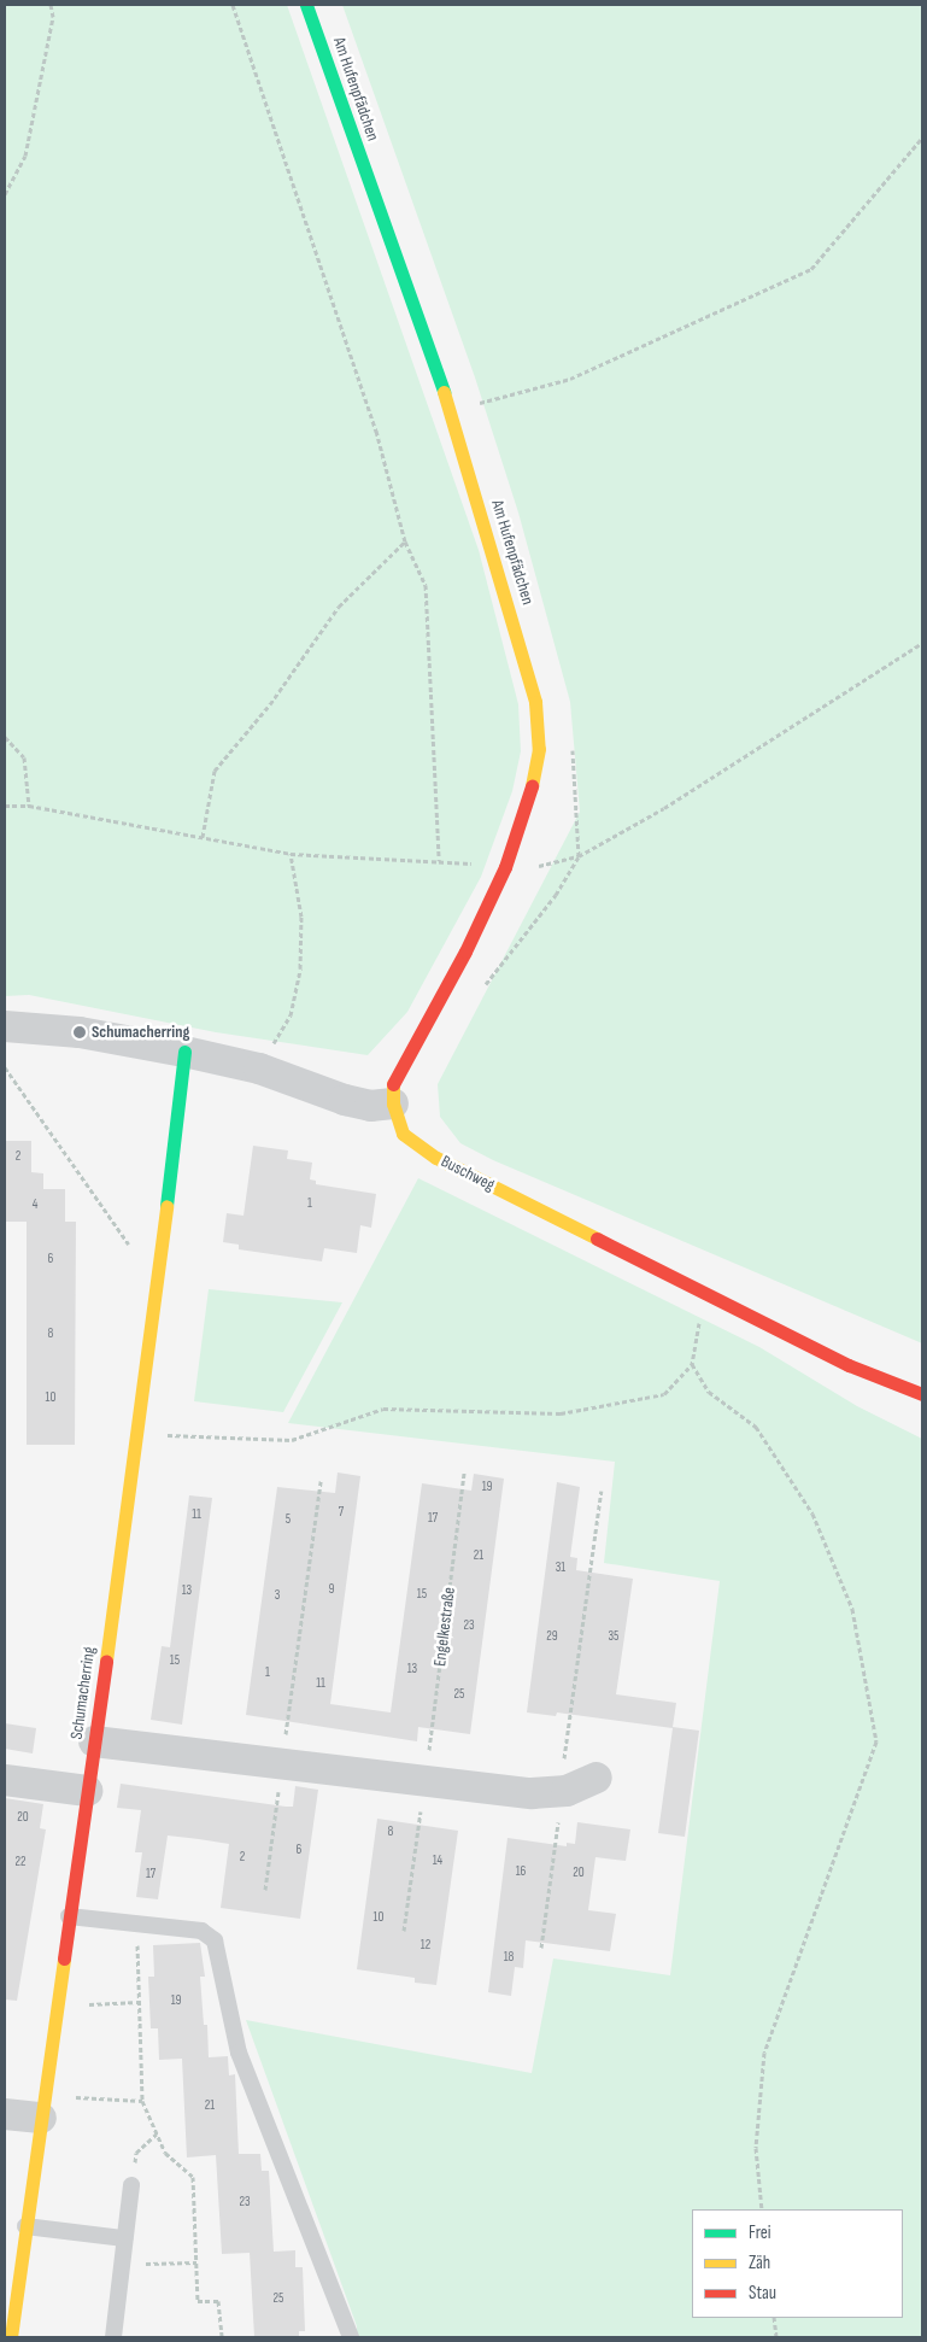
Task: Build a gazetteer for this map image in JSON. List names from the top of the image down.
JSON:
{
  "streets": {
    "street": ["Am Hufenpfädchen", "Buschweg", "Schumacherring"],
    "path": ["Engelkestraße"]
  },
  "crossings": [
    ["Am Hufenpfädchen", "Buschweg"]
  ],
  "places": ["Schumacherring"],
  "house_numbers": [
    "2",
    "1",
    "4",
    "6",
    "8",
    "10",
    "19",
    "7",
    "11",
    "17",
    "5",
    "21",
    "31",
    "9",
    "13",
    "15",
    "3",
    "23",
    "29",
    "35",
    "15",
    "13",
    "1",
    "11",
    "25",
    "20",
    "8",
    "6",
    "2",
    "14",
    "22",
    "16",
    "20",
    "17",
    "10",
    "12",
    "18",
    "19",
    "21",
    "23",
    "25"
  ],
  "legend": ["Frei", "Zäh", "Stau"]
}
